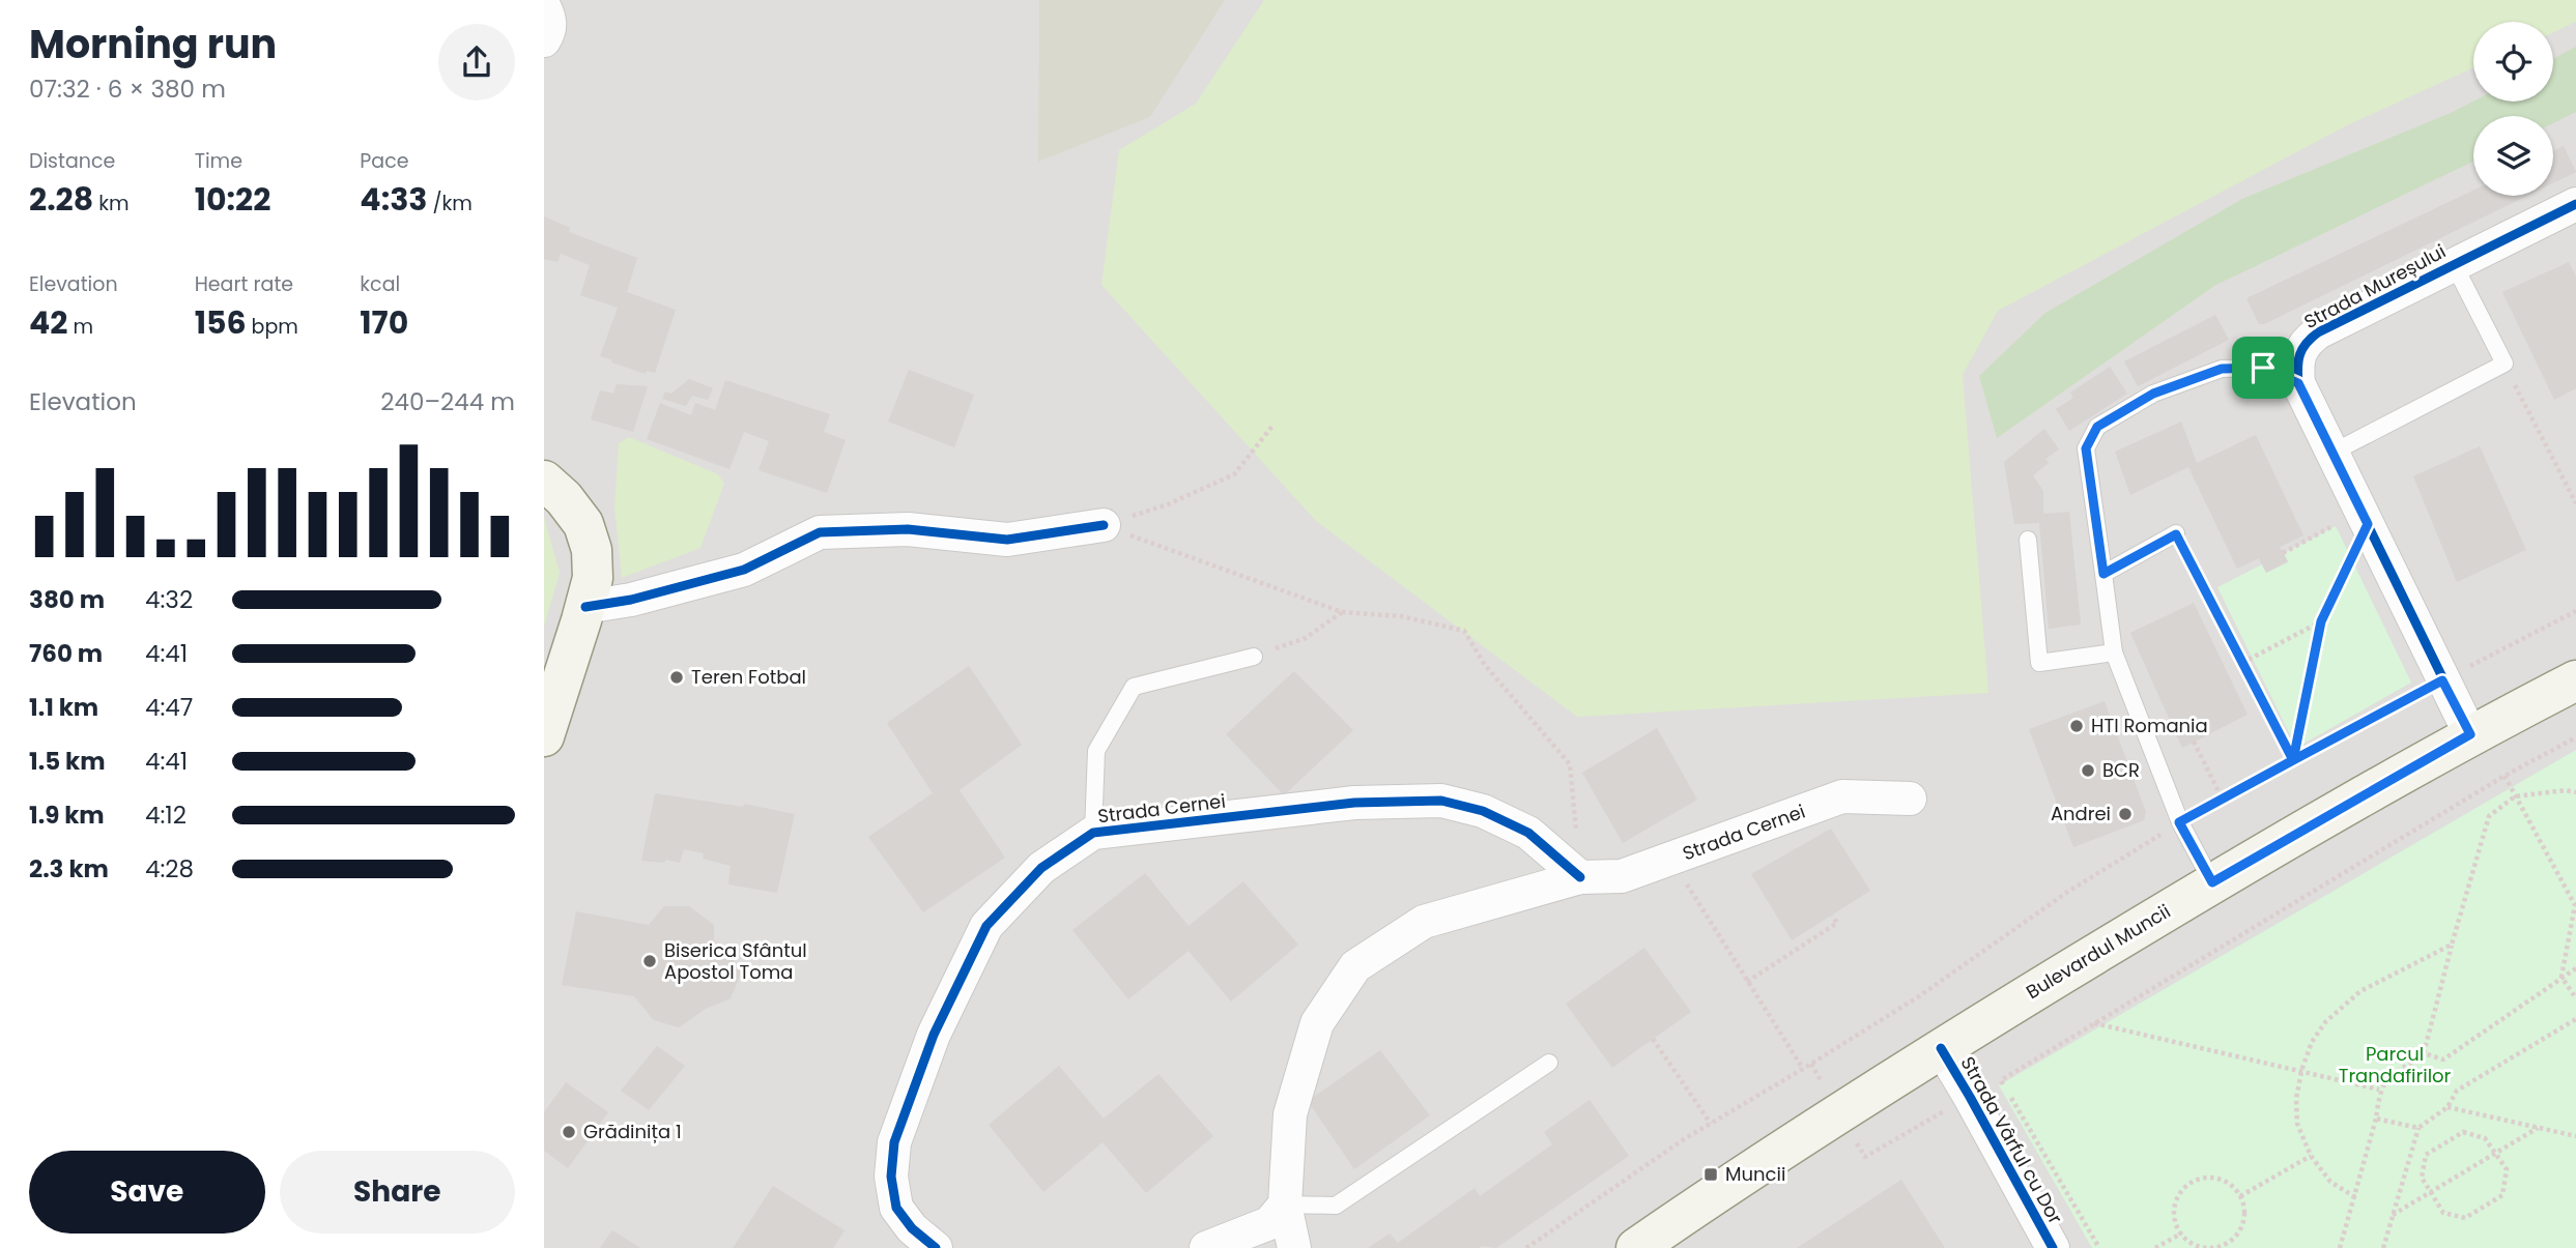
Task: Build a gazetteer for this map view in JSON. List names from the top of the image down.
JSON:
{
  "streets": {
    "main road": ["Bulevardul Muncii"],
    "street": ["Strada Mureșului", "Strada Cernei", "Strada Vârful cu Dor"]
  },
  "crossings": [
    ["Bulevardul Muncii", "Strada Vârful cu Dor"]
  ],
  "parks": ["Parcul Trandafirilor"],
  "places": {
    "other": [
      "Teren Fotbal",
      "HTI Romania",
      "BCR",
      "Andrei",
      "Biserica Sfântul Apostol Toma",
      "Grădinița 1"
    ],
    "transit": ["Muncii"]
  },
  "page": {
    "heading": ["Morning run", "07:32 · 6 × 380 m"],
    "stats": [
      ["Distance", "2.28 km"],
      ["Time", "10:22"],
      ["Pace", "4:33 /km"],
      ["Elevation", "42 m"],
      ["Heart rate", "156 bpm"],
      ["kcal", "170"]
    ],
    "chart": ["Elevation", "240–244 m"],
    "list": [
      {
        "name": "380 m",
        "note": "4:32"
      },
      {
        "name": "760 m",
        "note": "4:41"
      },
      {
        "name": "1.1 km",
        "note": "4:47"
      },
      {
        "name": "1.5 km",
        "note": "4:41"
      },
      {
        "name": "1.9 km",
        "note": "4:12"
      },
      {
        "name": "2.3 km",
        "note": "4:28"
      }
    ],
    "buttons": ["Save", "Share"]
  }
}
